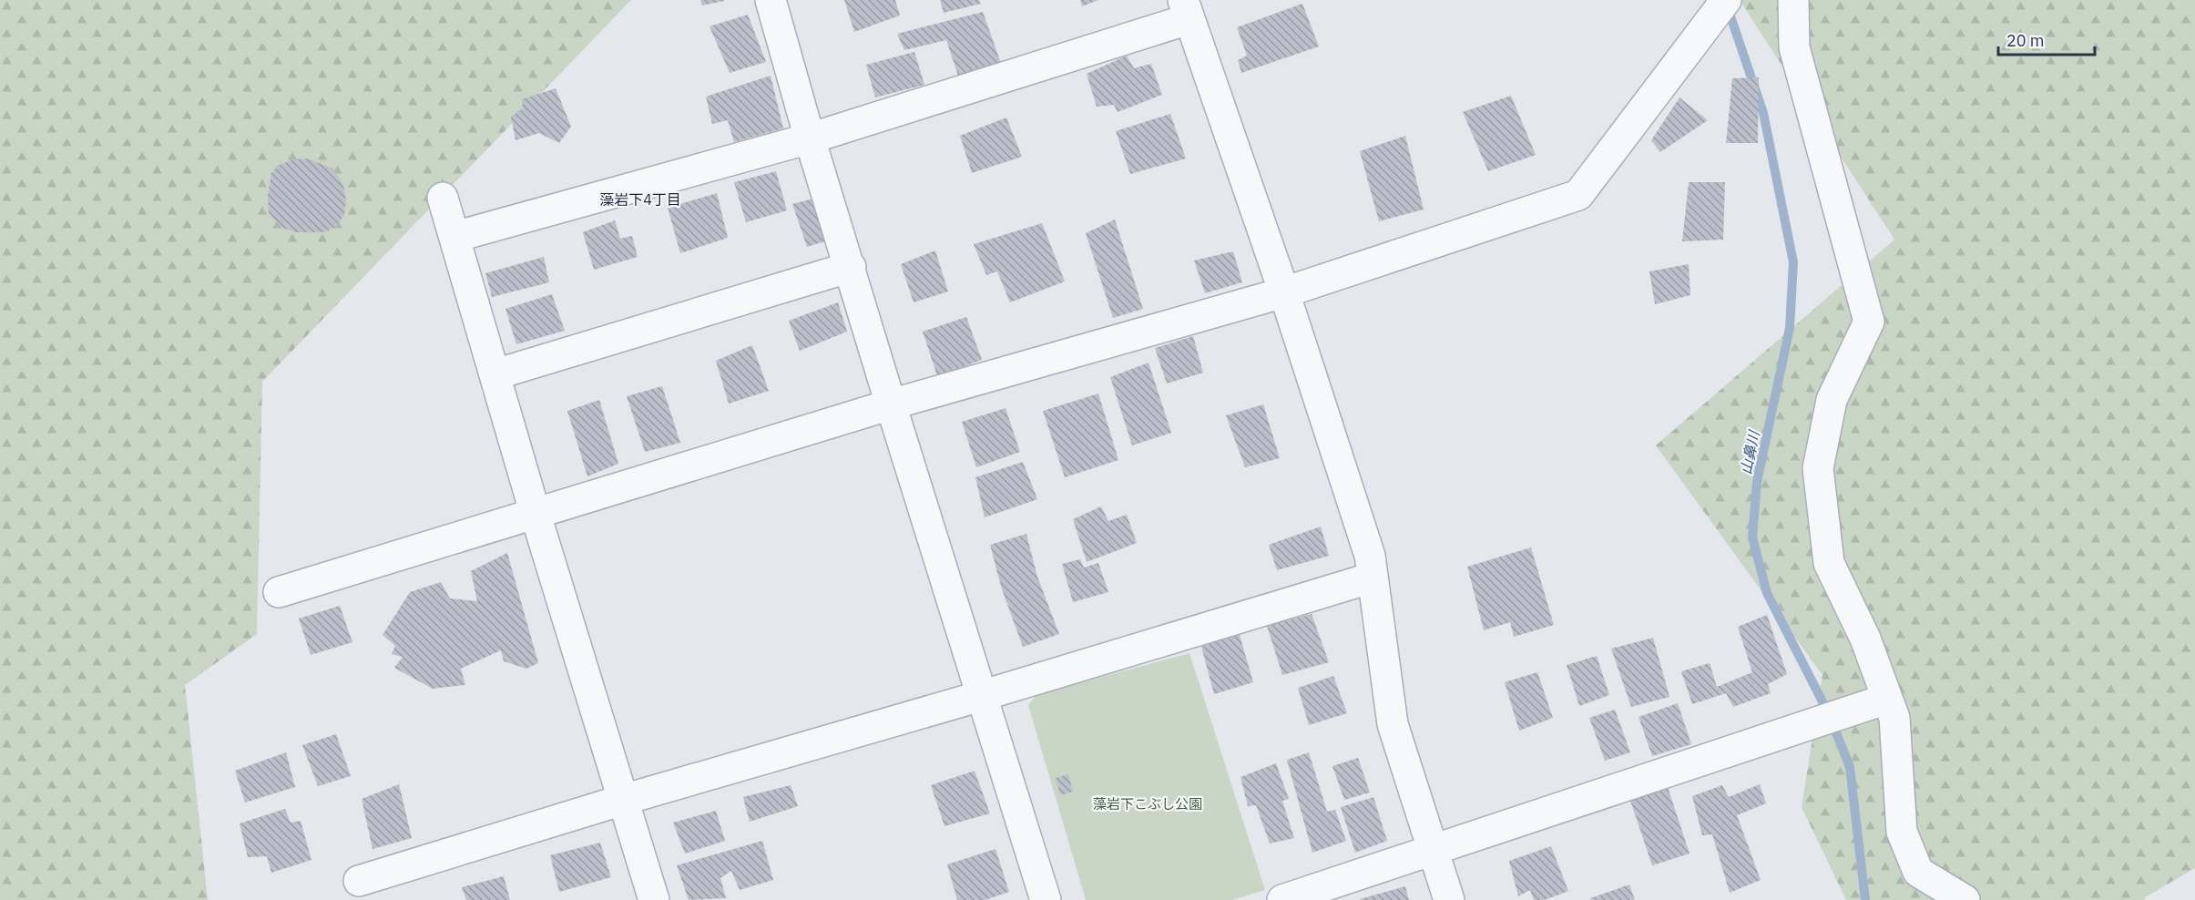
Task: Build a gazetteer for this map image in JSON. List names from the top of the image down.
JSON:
{
  "districts": ["藻岩下4丁目"],
  "water": ["山鼻川"],
  "parks": ["藻岩下こぶし公園"],
  "scale_bar": "20 m"
}
